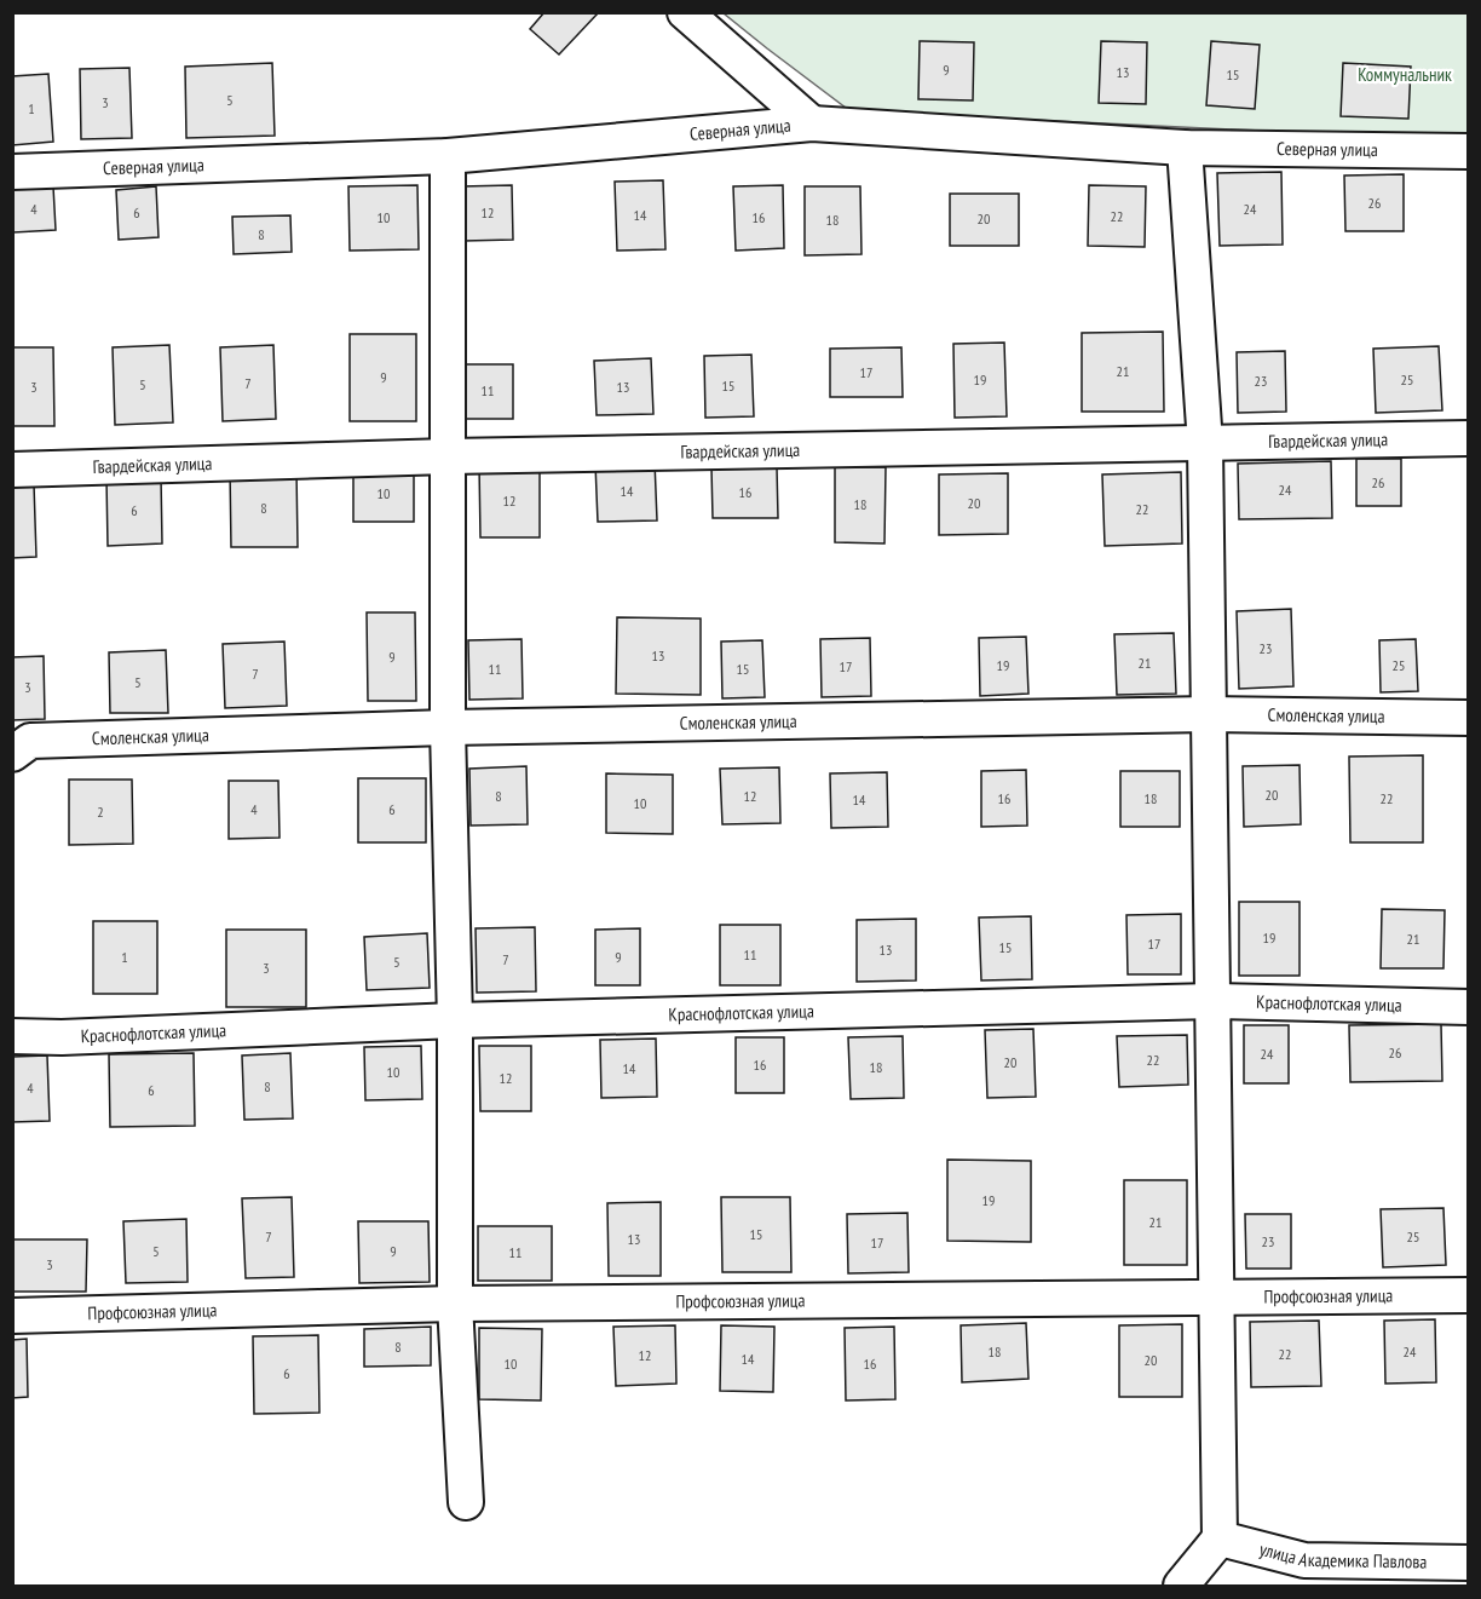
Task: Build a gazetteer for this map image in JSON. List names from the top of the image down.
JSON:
{
  "streets": {
    "street": [
      "Северная улица",
      "Гвардейская улица",
      "Смоленская улица",
      "Краснофлотская улица",
      "Профсоюзная улица",
      "улица Академика Павлова"
    ]
  },
  "parks": ["Коммунальник"],
  "house_numbers": [
    "9",
    "13",
    "15",
    "5",
    "3",
    "1",
    "26",
    "4",
    "24",
    "6",
    "12",
    "14",
    "22",
    "10",
    "16",
    "20",
    "18",
    "8",
    "21",
    "17",
    "9",
    "19",
    "25",
    "23",
    "7",
    "5",
    "15",
    "3",
    "13",
    "11",
    "26",
    "24",
    "14",
    "16",
    "10",
    "12",
    "20",
    "18",
    "8",
    "22",
    "6",
    "23",
    "13",
    "9",
    "21",
    "19",
    "25",
    "17",
    "11",
    "15",
    "7",
    "5",
    "3",
    "20",
    "8",
    "12",
    "16",
    "18",
    "22",
    "14",
    "10",
    "4",
    "6",
    "2",
    "19",
    "21",
    "17",
    "15",
    "13",
    "11",
    "1",
    "9",
    "7",
    "5",
    "3",
    "26",
    "24",
    "22",
    "20",
    "16",
    "18",
    "14",
    "10",
    "12",
    "8",
    "4",
    "6",
    "19",
    "21",
    "15",
    "7",
    "25",
    "13",
    "23",
    "17",
    "5",
    "9",
    "11",
    "3",
    "8",
    "18",
    "24",
    "22",
    "12",
    "14",
    "20",
    "10",
    "16",
    "6"
  ]
}
